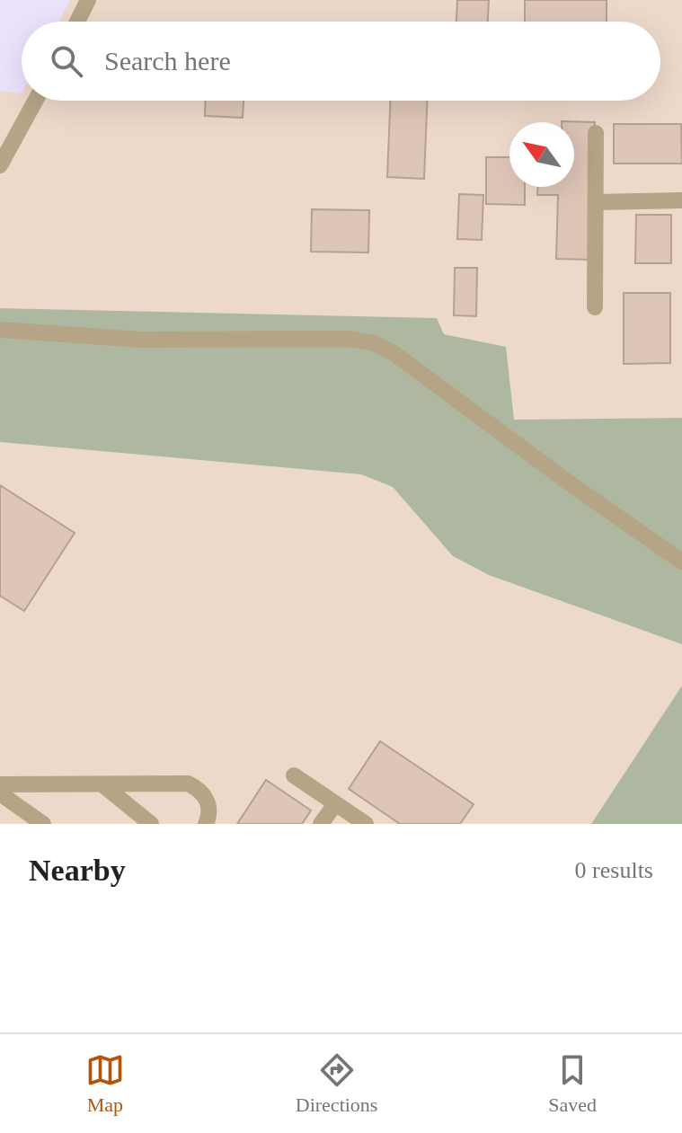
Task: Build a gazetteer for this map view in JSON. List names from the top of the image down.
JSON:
{
  "north": "top left",
  "page": {
    "search": "Search here",
    "heading": ["Nearby", "0 results"],
    "nav": ["Map", "Directions", "Saved"]
  }
}
